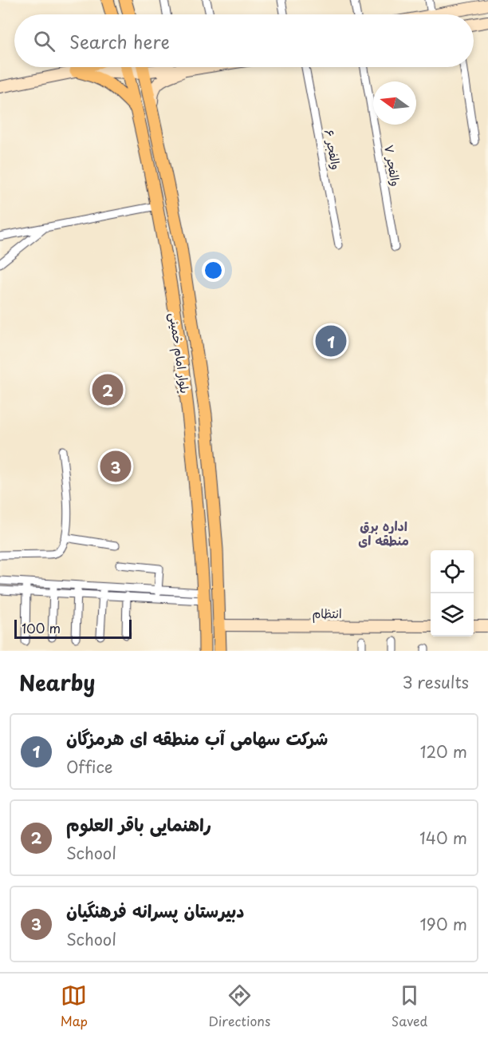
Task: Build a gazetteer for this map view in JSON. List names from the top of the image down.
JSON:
{
  "streets": {
    "main road": ["بلوار امام خمینی"],
    "street": ["والفجر ۶", "والفجر ۷", "انتظام"]
  },
  "crossings": [
    ["بلوار امام خمینی", "انتظام"]
  ],
  "districts": ["اداره برق منطقه ای"],
  "scale_bar": "100 m",
  "north": "left",
  "page": {
    "search": "Search here",
    "pins": ["1", "2", "3"],
    "scale": "100 m",
    "heading": ["Nearby", "3 results"],
    "list": [
      {
        "mark": "1",
        "name": "شرکت سهامی آب منطقه ای هرمزگان",
        "note": "Office",
        "value": "120 m"
      },
      {
        "mark": "2",
        "name": "راهنمایی باقر العلوم",
        "note": "School",
        "value": "140 m"
      },
      {
        "mark": "3",
        "name": "دبیرستان پسرانه فرهنگیان",
        "note": "School",
        "value": "190 m"
      }
    ],
    "nav": ["Map", "Directions", "Saved"]
  }
}
